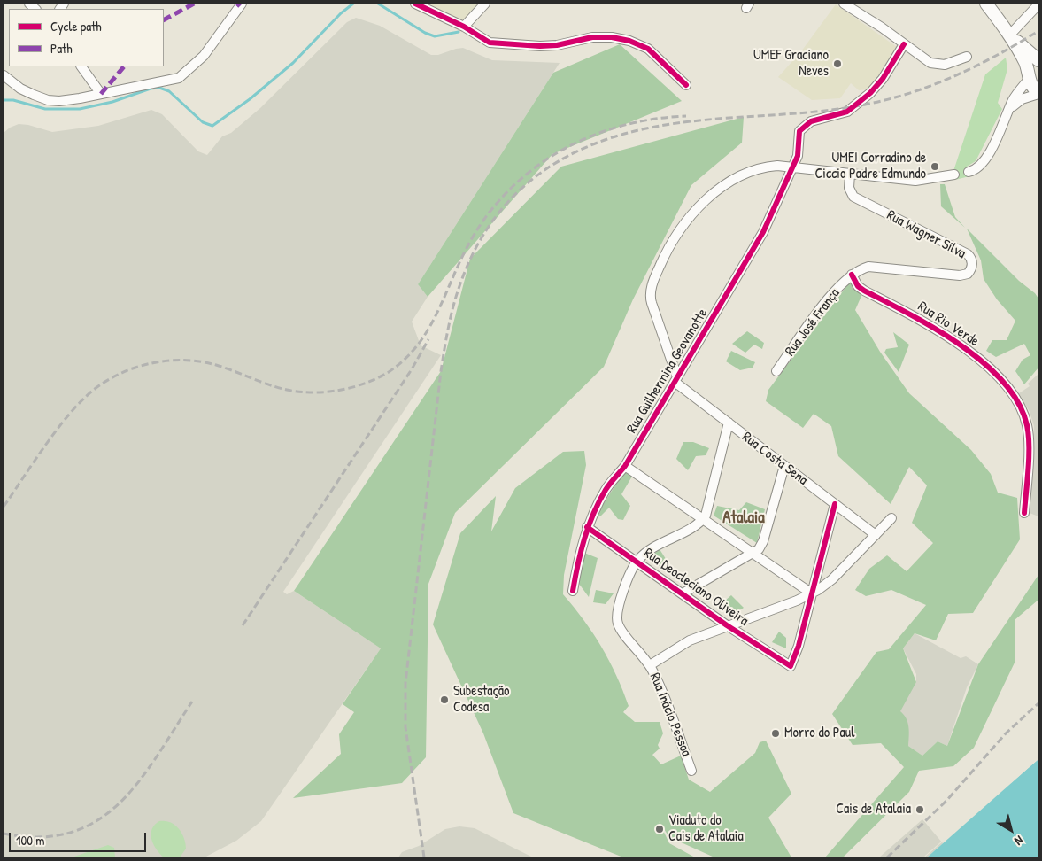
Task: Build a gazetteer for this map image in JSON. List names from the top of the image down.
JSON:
{
  "streets": {
    "street": [
      "Rua Wagner Silva",
      "Rua José França",
      "Rua Rio Verde",
      "Rua Guilhermina Geovanotte",
      "Rua Costa Sena",
      "Rua Deocleciano Oliveira",
      "Rua Inácio Pessoa"
    ]
  },
  "crossings": [
    ["Rua Wagner Silva", "Rua José França"],
    ["Rua Wagner Silva", "Rua Rio Verde"],
    ["Rua José França", "Rua Rio Verde"],
    ["Rua Guilhermina Geovanotte", "Rua Costa Sena"],
    ["Rua Guilhermina Geovanotte", "Rua Deocleciano Oliveira"],
    ["Rua Deocleciano Oliveira", "Rua Inácio Pessoa"]
  ],
  "districts": ["Atalaia"],
  "places": [
    "UMEF Graciano Neves",
    "UMEI Corradino de Ciccio Padre Edmundo",
    "Subestação Codesa",
    "Morro do Paul",
    "Cais de Atalaia",
    "Viaduto do Cais de Atalaia"
  ],
  "legend": ["Cycle path", "Path"],
  "scale_bar": "100 m",
  "north": "bottom right"
}
